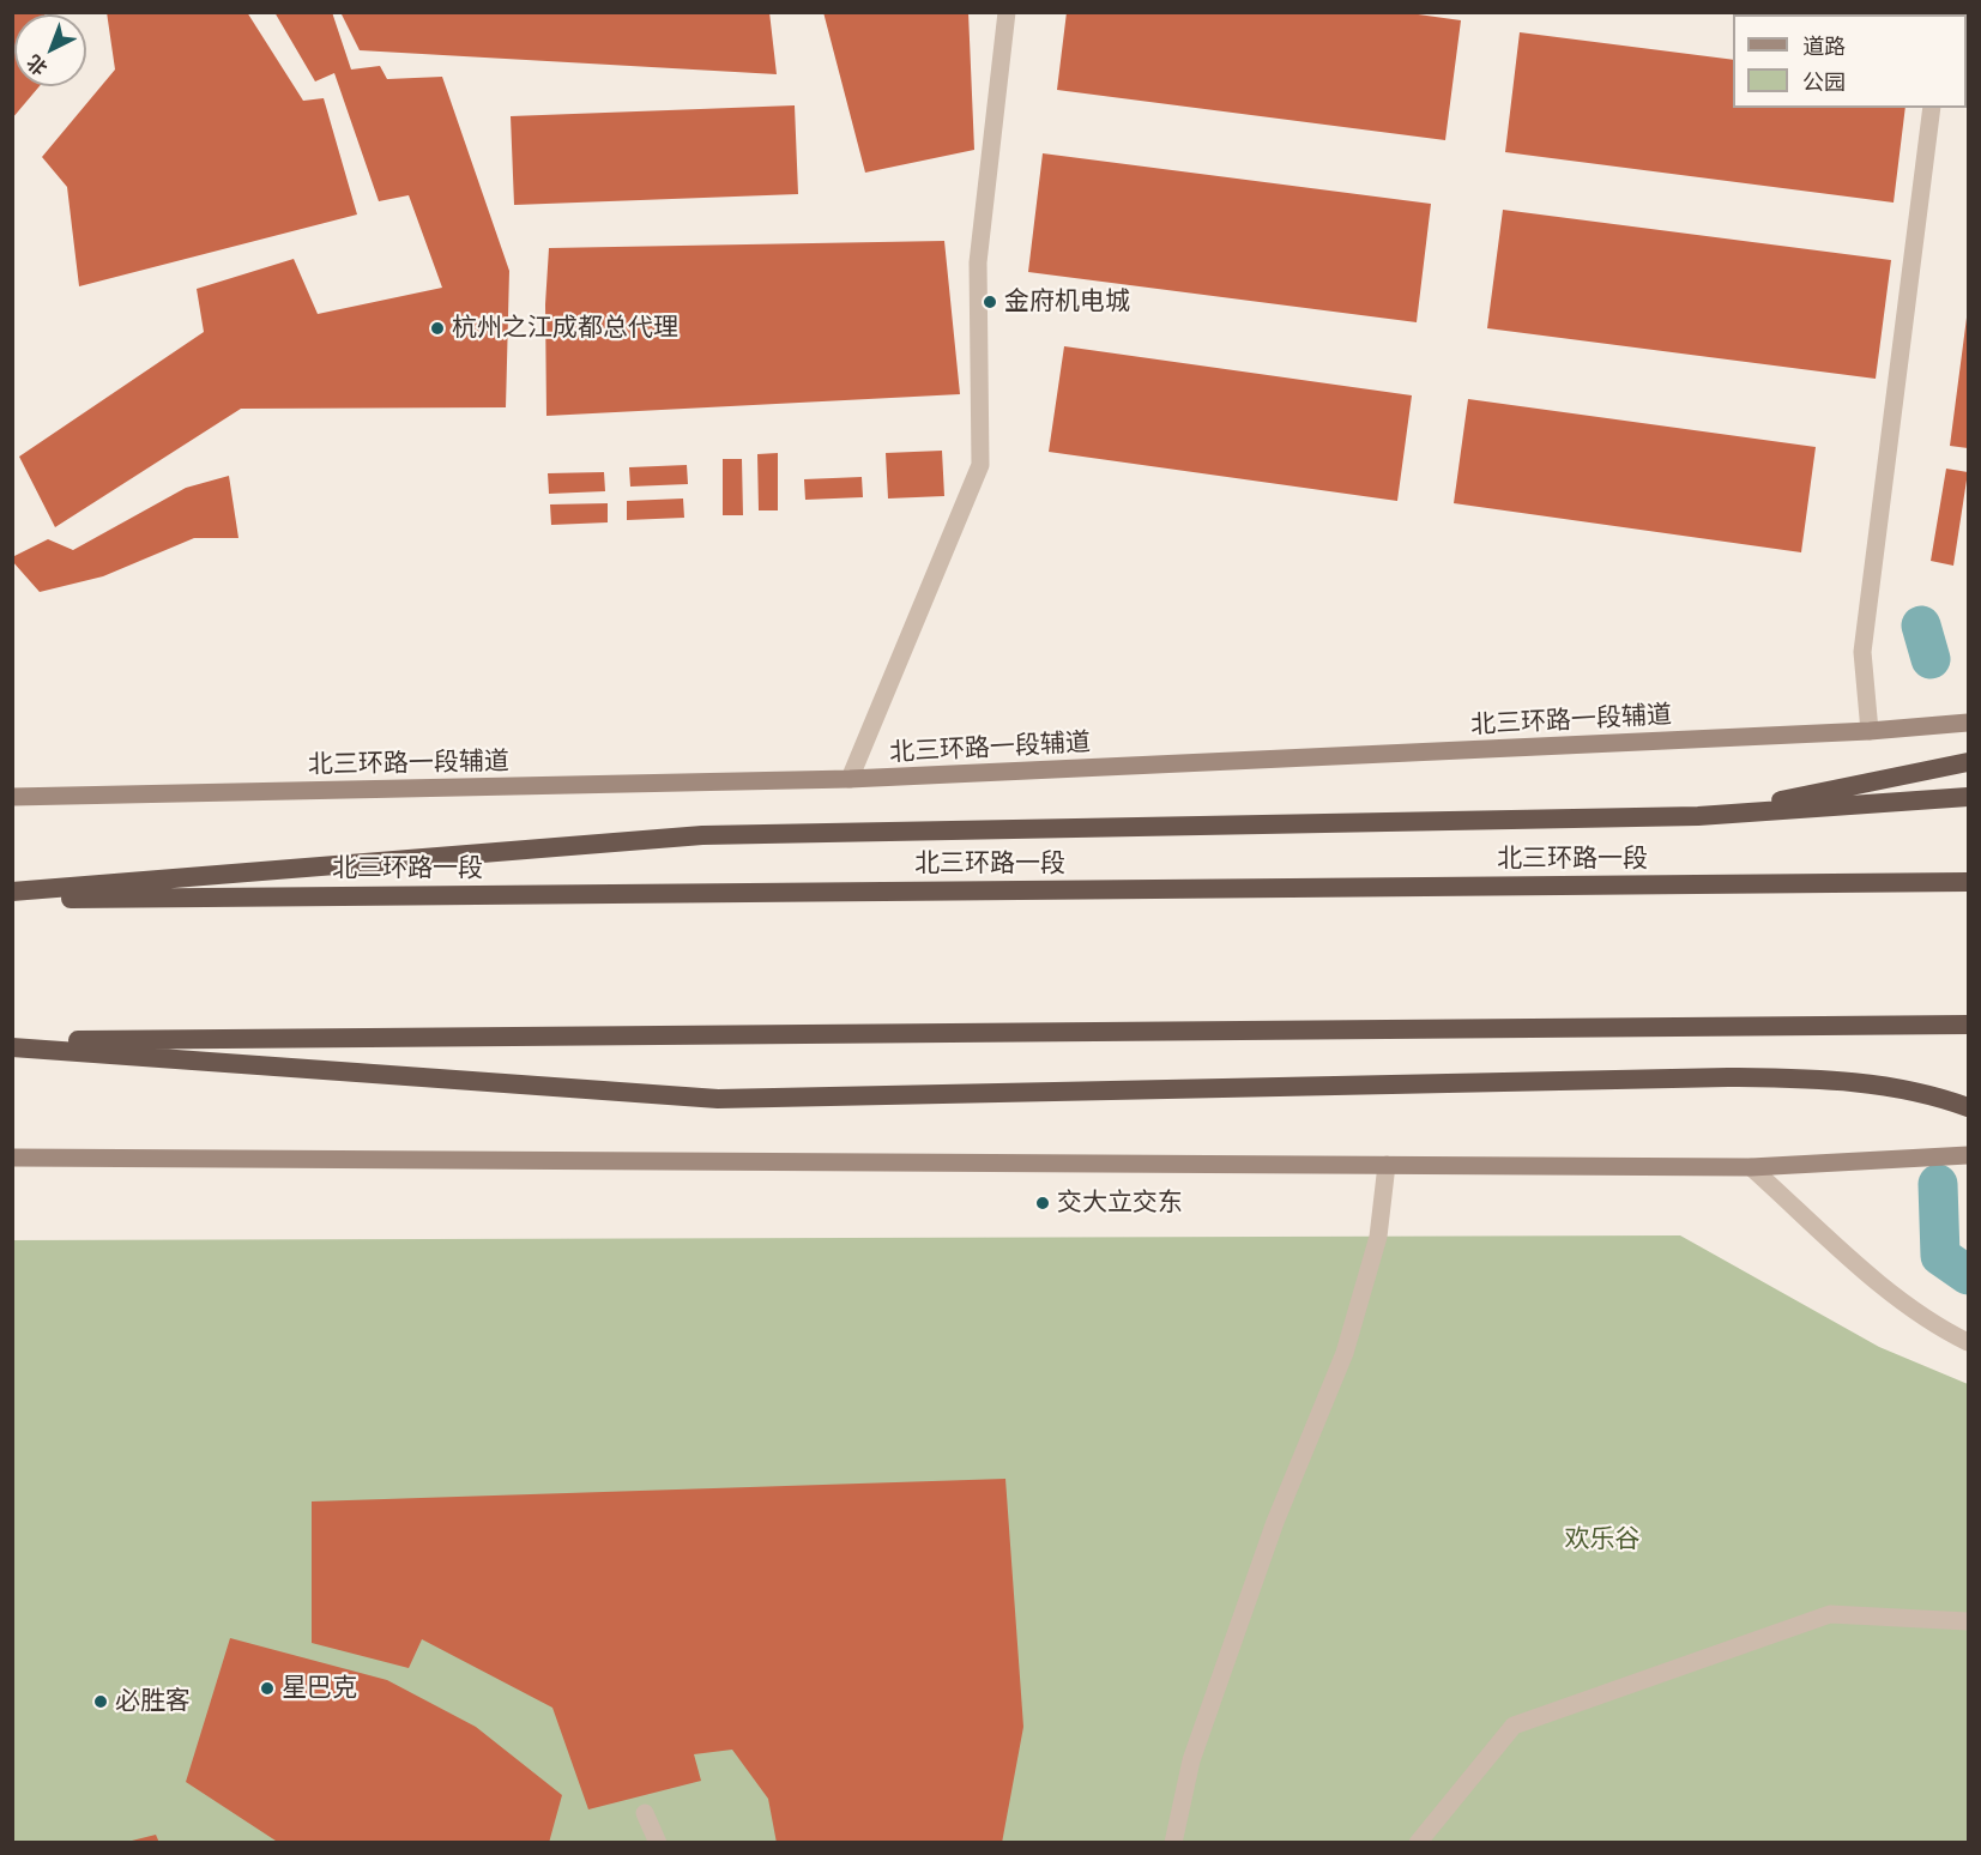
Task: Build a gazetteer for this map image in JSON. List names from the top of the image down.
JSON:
{
  "streets": {
    "highway": ["北三环路一段"],
    "main road": ["北三环路一段辅道"]
  },
  "parks": ["欢乐谷"],
  "places": [
    "金府机电城",
    "杭州之江成都总代理",
    "交大立交东",
    "星巴克",
    "必胜客"
  ],
  "legend": ["道路", "公园"],
  "north": "bottom left"
}
